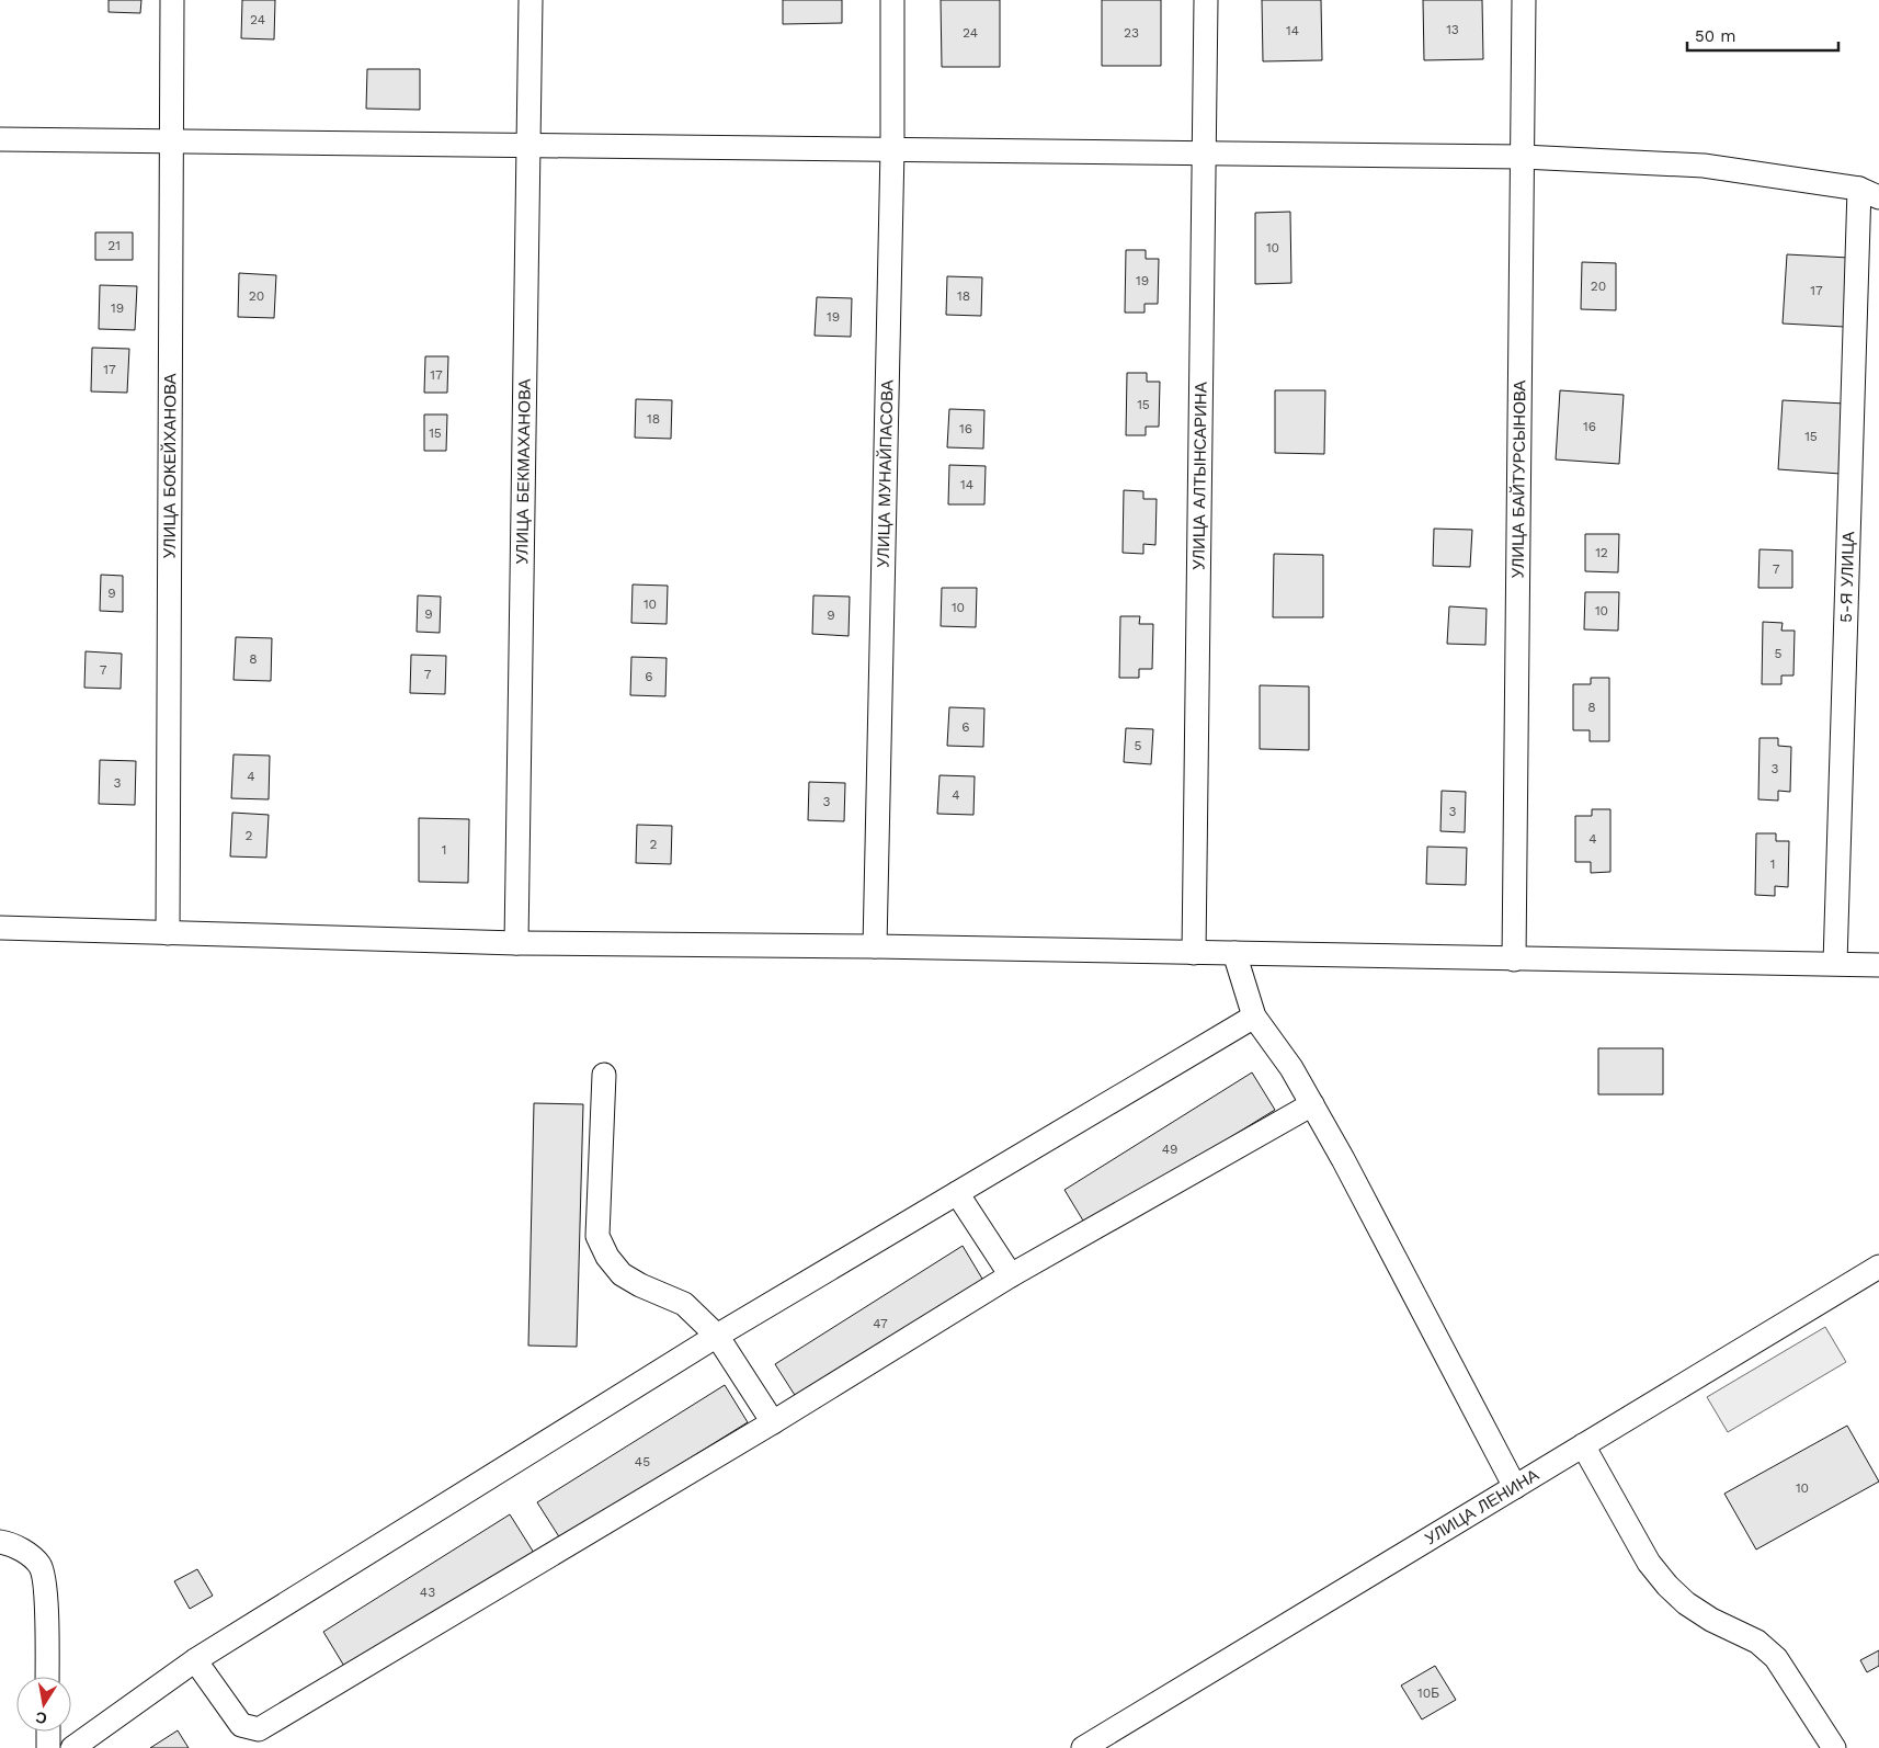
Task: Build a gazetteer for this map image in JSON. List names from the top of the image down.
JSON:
{
  "streets": {
    "street": [
      "УЛИЦА БОКЕЙХАНОВА",
      "УЛИЦА БЕКМАХАНОВА",
      "УЛИЦА МУНАЙПАСОВА",
      "УЛИЦА АЛТЫНСАРИНА",
      "УЛИЦА БАЙТУРСЫНОВА",
      "5-Я УЛИЦА",
      "УЛИЦА ЛЕНИНА"
    ]
  },
  "house_numbers": [
    "24",
    "13",
    "14",
    "24",
    "23",
    "21",
    "10",
    "19",
    "20",
    "17",
    "20",
    "18",
    "19",
    "19",
    "17",
    "17",
    "15",
    "18",
    "16",
    "16",
    "15",
    "15",
    "14",
    "12",
    "7",
    "9",
    "10",
    "10",
    "10",
    "9",
    "9",
    "5",
    "8",
    "7",
    "7",
    "6",
    "8",
    "6",
    "5",
    "3",
    "4",
    "3",
    "4",
    "3",
    "3",
    "2",
    "4",
    "2",
    "1",
    "1",
    "49",
    "47",
    "45",
    "10",
    "43",
    "10Б"
  ],
  "scale_bar": "50 m",
  "north": "bottom"
}
